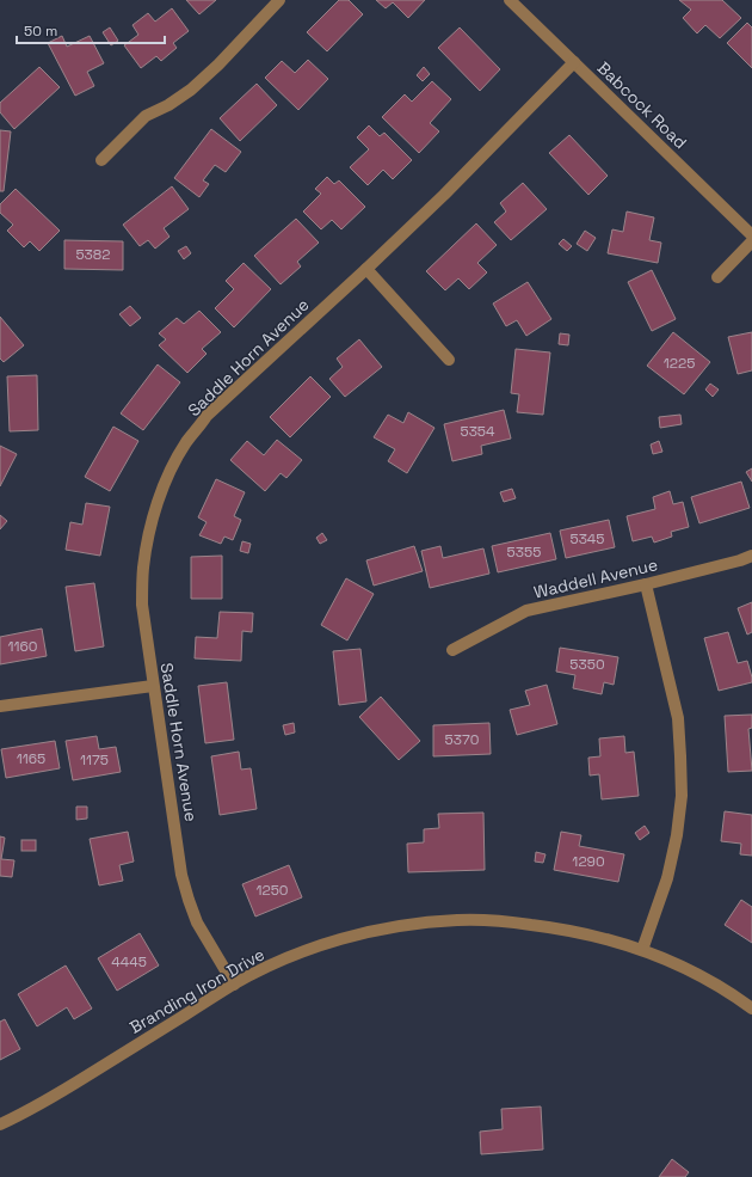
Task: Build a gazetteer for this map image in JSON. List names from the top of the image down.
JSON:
{
  "streets": {
    "street": [
      "Babcock Road",
      "Saddle Horn Avenue",
      "Waddell Avenue",
      "Branding Iron Drive"
    ]
  },
  "crossings": [
    ["Babcock Road", "Saddle Horn Avenue"],
    ["Saddle Horn Avenue", "Branding Iron Drive"]
  ],
  "house_numbers": [
    "5382",
    "1225",
    "5354",
    "5345",
    "5355",
    "1160",
    "5350",
    "5370",
    "1165",
    "1175",
    "1290",
    "1250",
    "4445"
  ],
  "scale_bar": "50 m"
}
